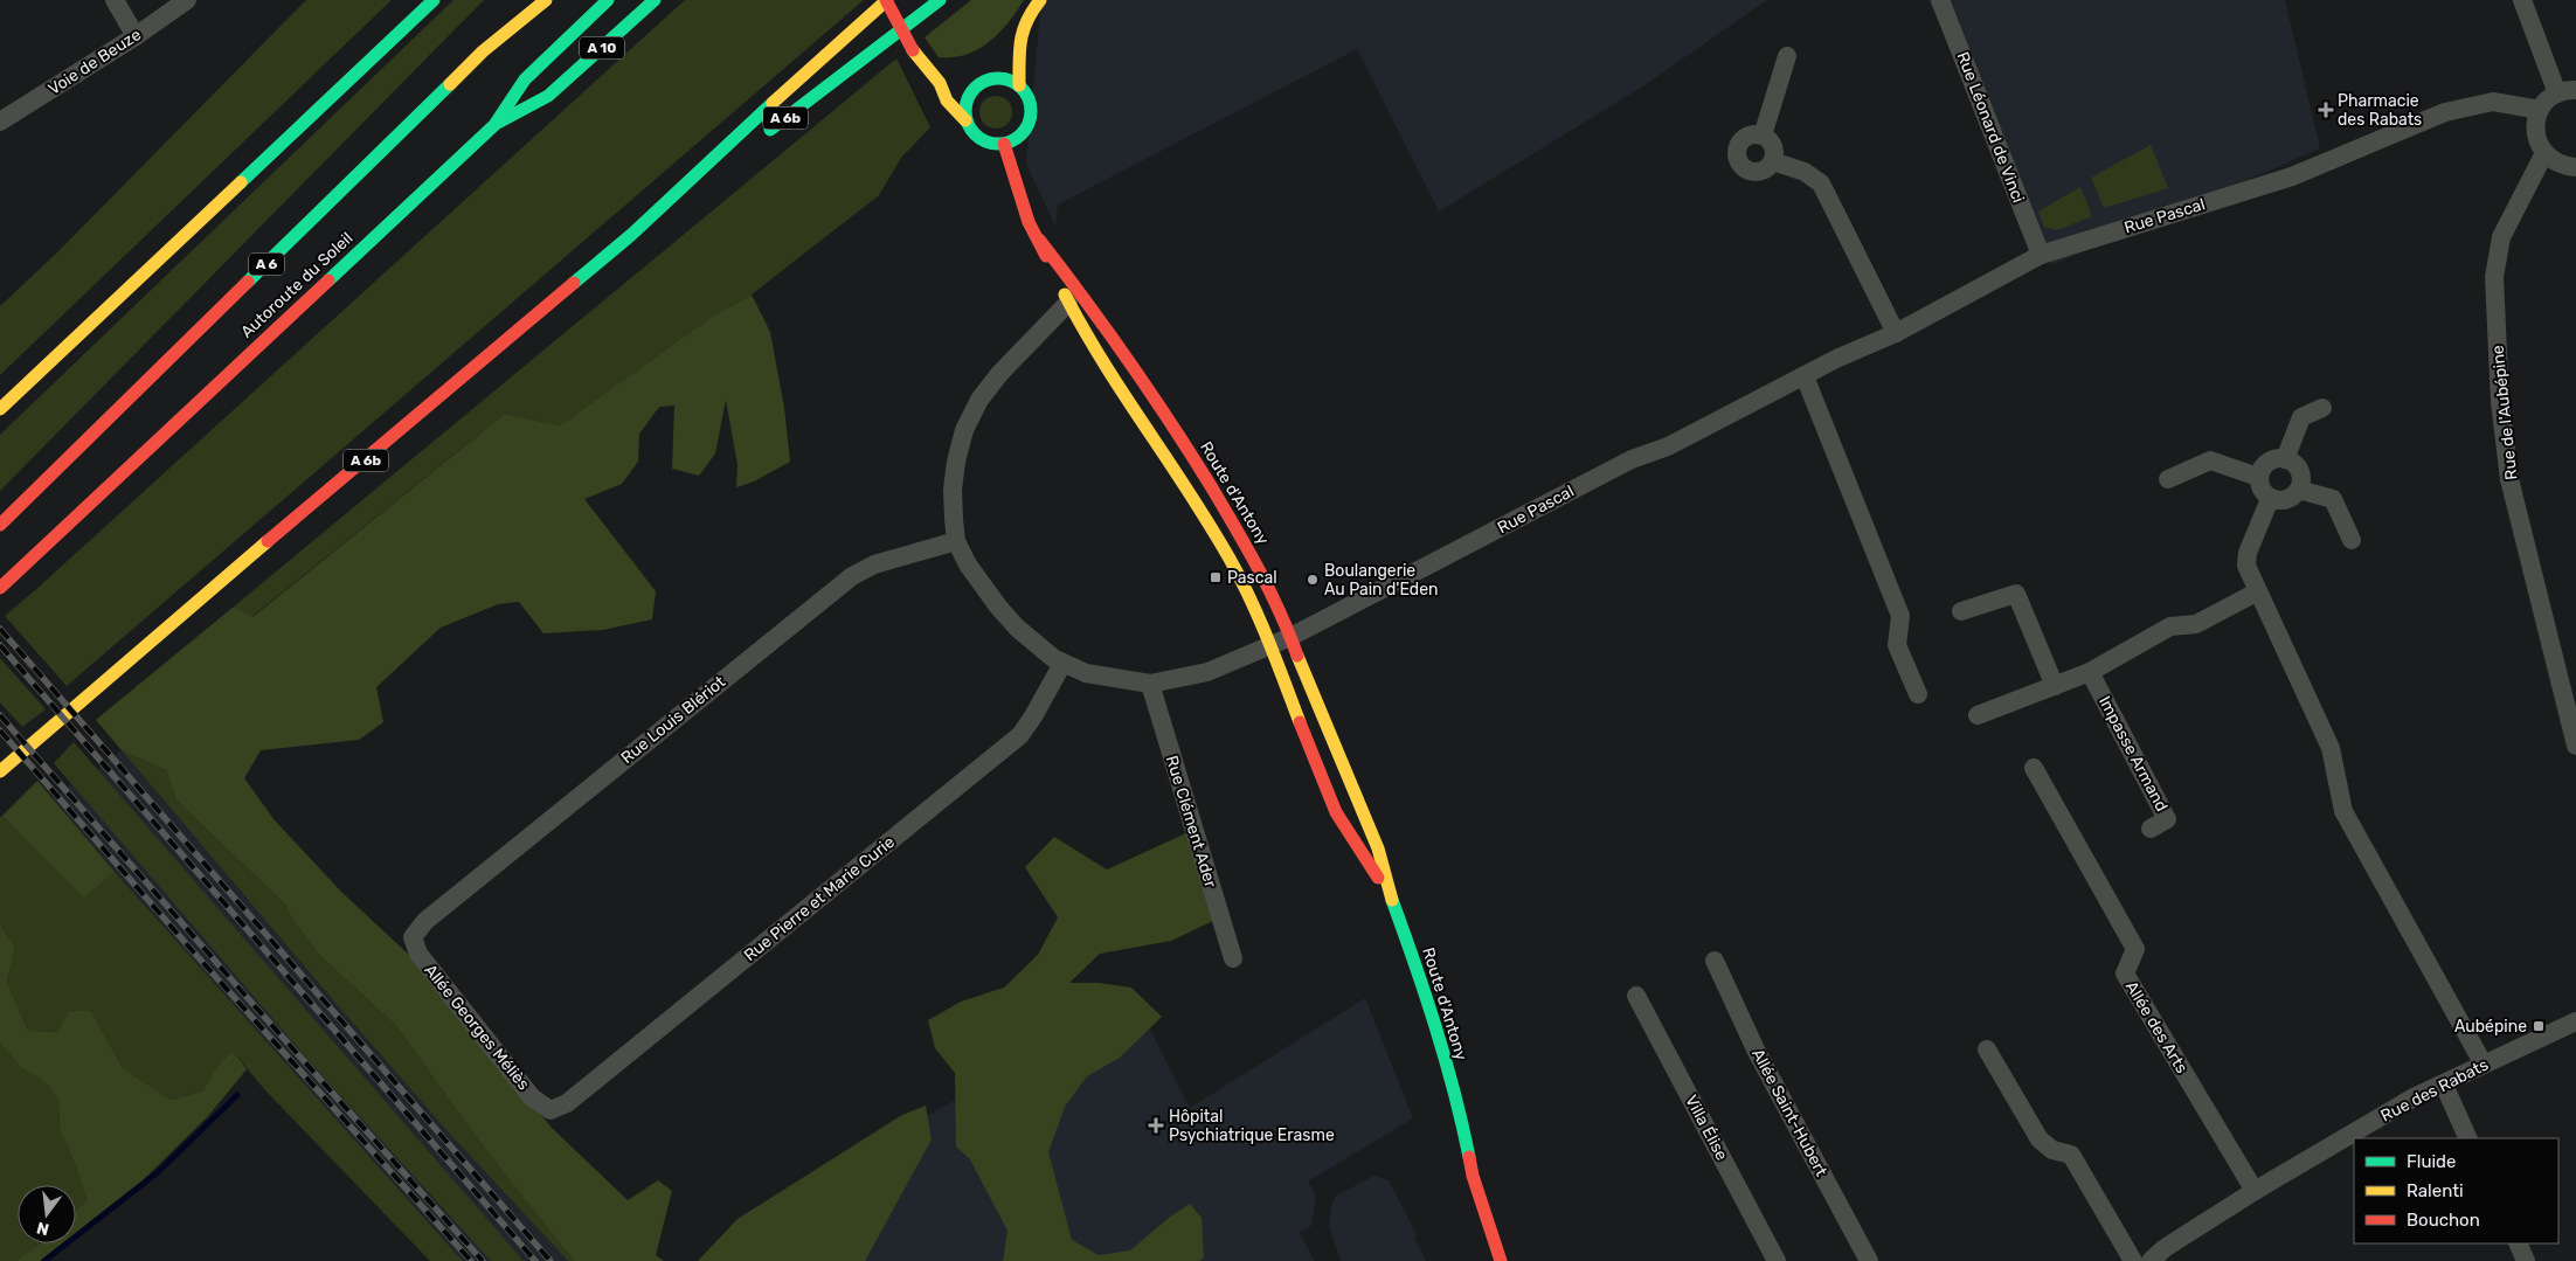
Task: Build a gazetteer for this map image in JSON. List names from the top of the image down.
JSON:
{
  "streets": {
    "main road": [
      "A 10",
      "A 6b",
      "A 6",
      "Autoroute du Soleil",
      "Route d'Antony"
    ],
    "street": [
      "Voie de Beuze",
      "Rue Léonard de Vinci",
      "Rue Pascal",
      "Rue de l'Aubépine",
      "Rue Louis Blériot",
      "Impasse Armand",
      "Rue Clément Ader",
      "Rue Pierre et Marie Curie",
      "Allée Georges Méliès",
      "Allée des Arts",
      "Rue des Rabats",
      "Allée Saint-Hubert",
      "Villa Élise"
    ]
  },
  "crossings": [
    ["A 10", "Autoroute du Soleil"],
    ["Rue Léonard de Vinci", "Rue Pascal"],
    ["Rue Pascal", "Route d'Antony"],
    ["Rue Pascal", "Rue Louis Blériot"],
    ["Rue Pascal", "Rue Clément Ader"],
    ["Rue Pascal", "Rue Pierre et Marie Curie"],
    ["Rue Louis Blériot", "Allée Georges Méliès"],
    ["Rue Pierre et Marie Curie", "Allée Georges Méliès"],
    ["Allée des Arts", "Rue des Rabats"]
  ],
  "places": {
    "health": ["Pharmacie des Rabats", "Hôpital Psychiatrique Erasme"],
    "transit": ["Pascal", "Aubépine"],
    "other": ["Boulangerie Au Pain d'Eden"]
  },
  "legend": ["Fluide", "Ralenti", "Bouchon"],
  "north": "bottom"
}
